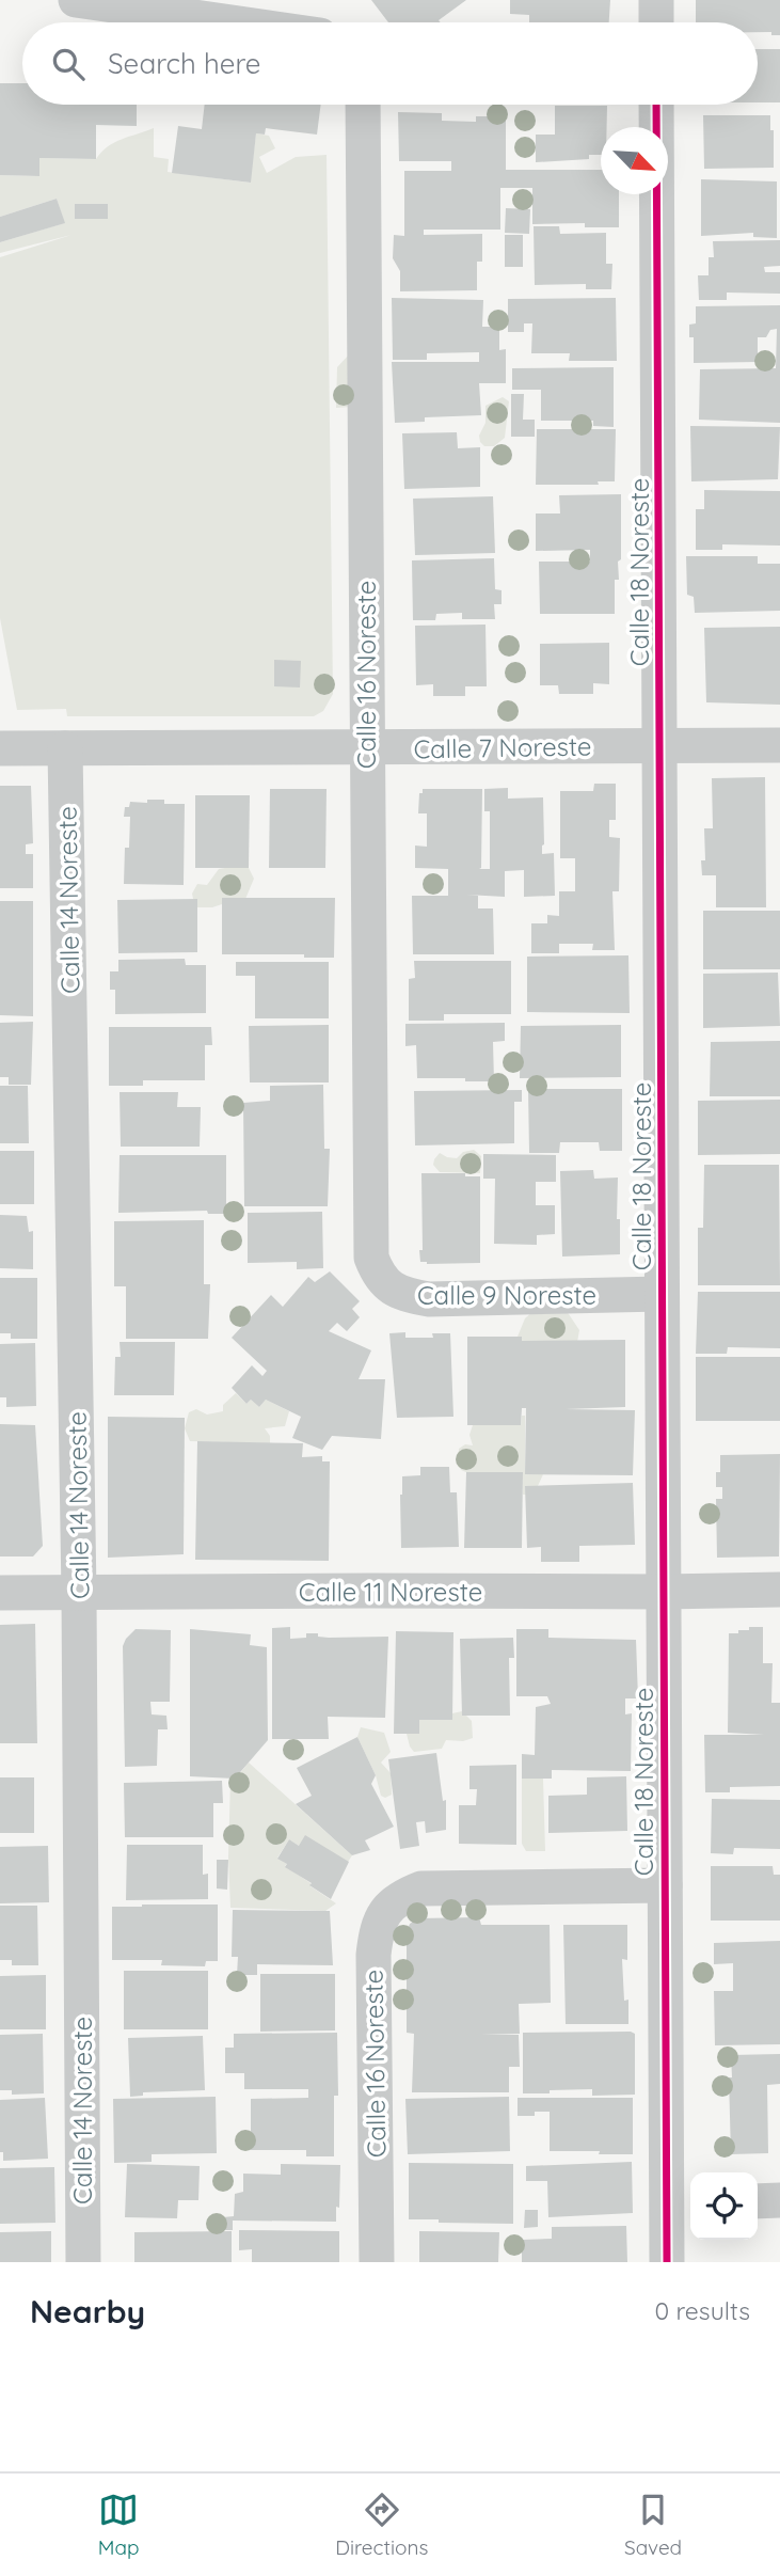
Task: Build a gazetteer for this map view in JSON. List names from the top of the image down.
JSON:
{
  "streets": {
    "street": [
      "Calle 18 Noreste",
      "Calle 16 Noreste",
      "Calle 7 Noreste",
      "Calle 14 Noreste",
      "Calle 9 Noreste",
      "Calle 11 Noreste"
    ]
  },
  "crossings": [
    ["Calle 18 Noreste", "Calle 16 Noreste"],
    ["Calle 18 Noreste", "Calle 7 Noreste"],
    ["Calle 18 Noreste", "Calle 9 Noreste"],
    ["Calle 18 Noreste", "Calle 11 Noreste"],
    ["Calle 16 Noreste", "Calle 7 Noreste"],
    ["Calle 16 Noreste", "Calle 9 Noreste"],
    ["Calle 7 Noreste", "Calle 14 Noreste"],
    ["Calle 14 Noreste", "Calle 11 Noreste"]
  ],
  "north": "bottom right",
  "page": {
    "search": "Search here",
    "heading": ["Nearby", "0 results"],
    "nav": ["Map", "Directions", "Saved"]
  }
}
